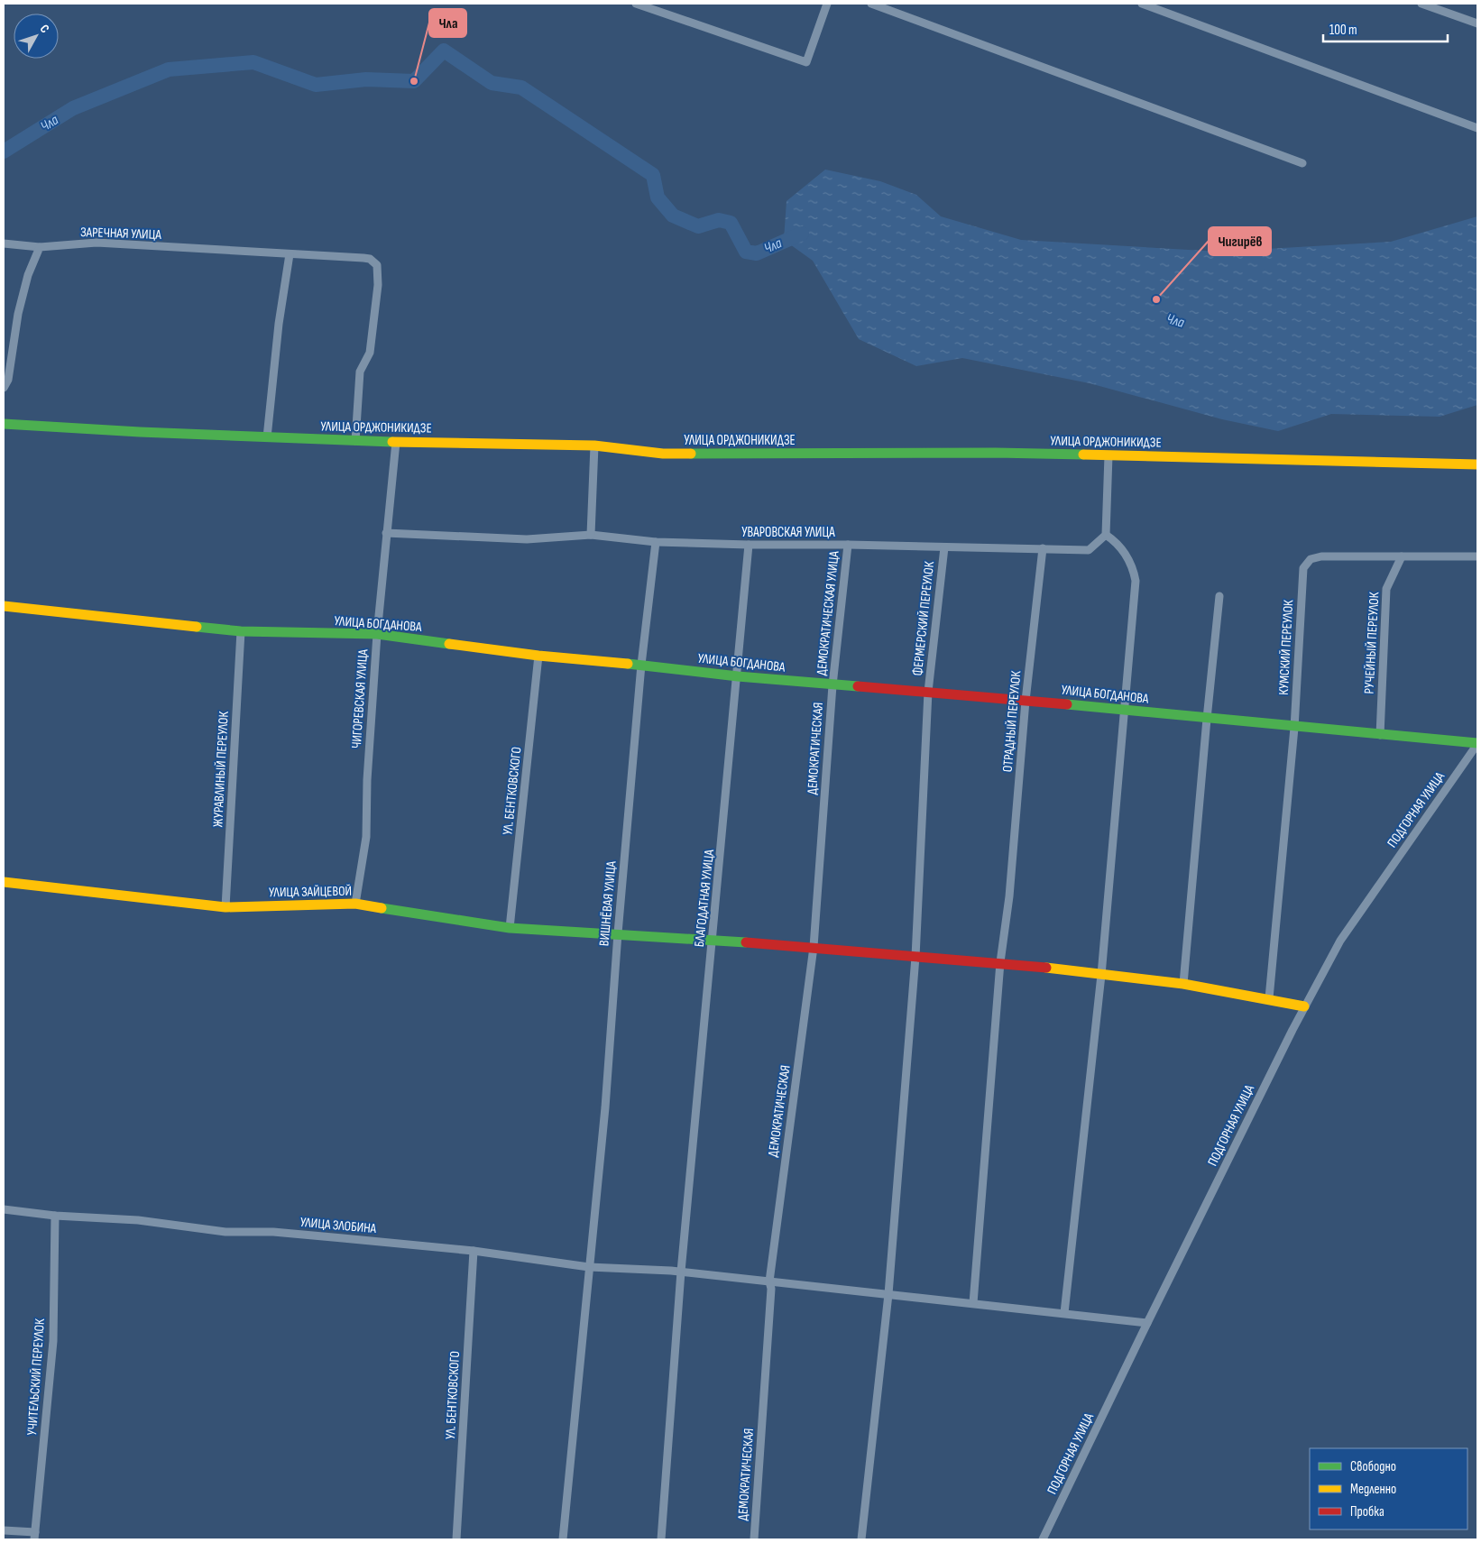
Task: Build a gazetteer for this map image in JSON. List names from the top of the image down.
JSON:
{
  "streets": {
    "street": [
      "ЗАРЕЧНАЯ УЛИЦА",
      "УЛИЦА ОРДЖОНИКИДЗЕ",
      "УВАРОВСКАЯ УЛИЦА",
      "ДЕМОКРАТИЧЕСКАЯ УЛИЦА",
      "ФЕРМЕРСКИЙ ПЕРЕУЛОК",
      "УЛИЦА БОГДАНОВА",
      "РУЧЕЙНЫЙ ПЕРЕУЛОК",
      "КУМСКИЙ ПЕРЕУЛОК",
      "ЧИГОРЕВСКАЯ УЛИЦА",
      "ОТРАДНЫЙ ПЕРЕУЛОК",
      "ДЕМОКРАТИЧЕСКАЯ",
      "ЖУРАВЛИНЫЙ ПЕРЕУЛОК",
      "УЛ. БЕНТКОВСКОГО",
      "ПОДГОРНАЯ УЛИЦА",
      "УЛИЦА ЗАЙЦЕВОЙ",
      "БЛАГОДАТНАЯ УЛИЦА",
      "ВИШНЁВАЯ УЛИЦА",
      "УЛИЦА ЗЛОБИНА",
      "УЧИТЕЛЬСКИЙ ПЕРЕУЛОК"
    ]
  },
  "crossings": [
    ["ЗАРЕЧНАЯ УЛИЦА", "УЛИЦА ОРДЖОНИКИДЗЕ"],
    ["УЛИЦА ОРДЖОНИКИДЗЕ", "ЧИГОРЕВСКАЯ УЛИЦА"],
    ["УВАРОВСКАЯ УЛИЦА", "ДЕМОКРАТИЧЕСКАЯ УЛИЦА"],
    ["УВАРОВСКАЯ УЛИЦА", "ФЕРМЕРСКИЙ ПЕРЕУЛОК"],
    ["УВАРОВСКАЯ УЛИЦА", "ЧИГОРЕВСКАЯ УЛИЦА"],
    ["УВАРОВСКАЯ УЛИЦА", "ОТРАДНЫЙ ПЕРЕУЛОК"],
    ["УВАРОВСКАЯ УЛИЦА", "БЛАГОДАТНАЯ УЛИЦА"],
    ["УВАРОВСКАЯ УЛИЦА", "ВИШНЁВАЯ УЛИЦА"],
    ["ДЕМОКРАТИЧЕСКАЯ УЛИЦА", "УЛИЦА БОГДАНОВА"],
    ["ДЕМОКРАТИЧЕСКАЯ УЛИЦА", "ДЕМОКРАТИЧЕСКАЯ"],
    ["ФЕРМЕРСКИЙ ПЕРЕУЛОК", "УЛИЦА БОГДАНОВА"],
    ["ФЕРМЕРСКИЙ ПЕРЕУЛОК", "УЛИЦА ЗАЙЦЕВОЙ"],
    ["ФЕРМЕРСКИЙ ПЕРЕУЛОК", "УЛИЦА ЗЛОБИНА"],
    ["УЛИЦА БОГДАНОВА", "РУЧЕЙНЫЙ ПЕРЕУЛОК"],
    ["УЛИЦА БОГДАНОВА", "КУМСКИЙ ПЕРЕУЛОК"],
    ["УЛИЦА БОГДАНОВА", "ЧИГОРЕВСКАЯ УЛИЦА"],
    ["УЛИЦА БОГДАНОВА", "ОТРАДНЫЙ ПЕРЕУЛОК"],
    ["УЛИЦА БОГДАНОВА", "ДЕМОКРАТИЧЕСКАЯ"],
    ["УЛИЦА БОГДАНОВА", "ЖУРАВЛИНЫЙ ПЕРЕУЛОК"],
    ["УЛИЦА БОГДАНОВА", "УЛ. БЕНТКОВСКОГО"],
    ["УЛИЦА БОГДАНОВА", "ПОДГОРНАЯ УЛИЦА"],
    ["УЛИЦА БОГДАНОВА", "БЛАГОДАТНАЯ УЛИЦА"],
    ["УЛИЦА БОГДАНОВА", "ВИШНЁВАЯ УЛИЦА"],
    ["РУЧЕЙНЫЙ ПЕРЕУЛОК", "КУМСКИЙ ПЕРЕУЛОК"],
    ["КУМСКИЙ ПЕРЕУЛОК", "УЛИЦА ЗАЙЦЕВОЙ"],
    ["ЧИГОРЕВСКАЯ УЛИЦА", "УЛИЦА ЗАЙЦЕВОЙ"],
    ["ОТРАДНЫЙ ПЕРЕУЛОК", "УЛИЦА ЗАЙЦЕВОЙ"],
    ["ОТРАДНЫЙ ПЕРЕУЛОК", "УЛИЦА ЗЛОБИНА"],
    ["ДЕМОКРАТИЧЕСКАЯ", "УЛИЦА ЗАЙЦЕВОЙ"],
    ["ДЕМОКРАТИЧЕСКАЯ", "УЛИЦА ЗЛОБИНА"],
    ["ЖУРАВЛИНЫЙ ПЕРЕУЛОК", "УЛИЦА ЗАЙЦЕВОЙ"],
    ["УЛ. БЕНТКОВСКОГО", "УЛИЦА ЗАЙЦЕВОЙ"],
    ["УЛ. БЕНТКОВСКОГО", "УЛИЦА ЗЛОБИНА"],
    ["ПОДГОРНАЯ УЛИЦА", "УЛИЦА ЗАЙЦЕВОЙ"],
    ["ПОДГОРНАЯ УЛИЦА", "УЛИЦА ЗЛОБИНА"],
    ["УЛИЦА ЗАЙЦЕВОЙ", "БЛАГОДАТНАЯ УЛИЦА"],
    ["УЛИЦА ЗАЙЦЕВОЙ", "ВИШНЁВАЯ УЛИЦА"],
    ["БЛАГОДАТНАЯ УЛИЦА", "УЛИЦА ЗЛОБИНА"],
    ["ВИШНЁВАЯ УЛИЦА", "УЛИЦА ЗЛОБИНА"],
    ["УЛИЦА ЗЛОБИНА", "УЧИТЕЛЬСКИЙ ПЕРЕУЛОК"]
  ],
  "water": ["Чла"],
  "places": ["Чла", "Чигирёв"],
  "legend": ["Свободно", "Медленно", "Пробка"],
  "scale_bar": "100 m",
  "north": "top right"
}
